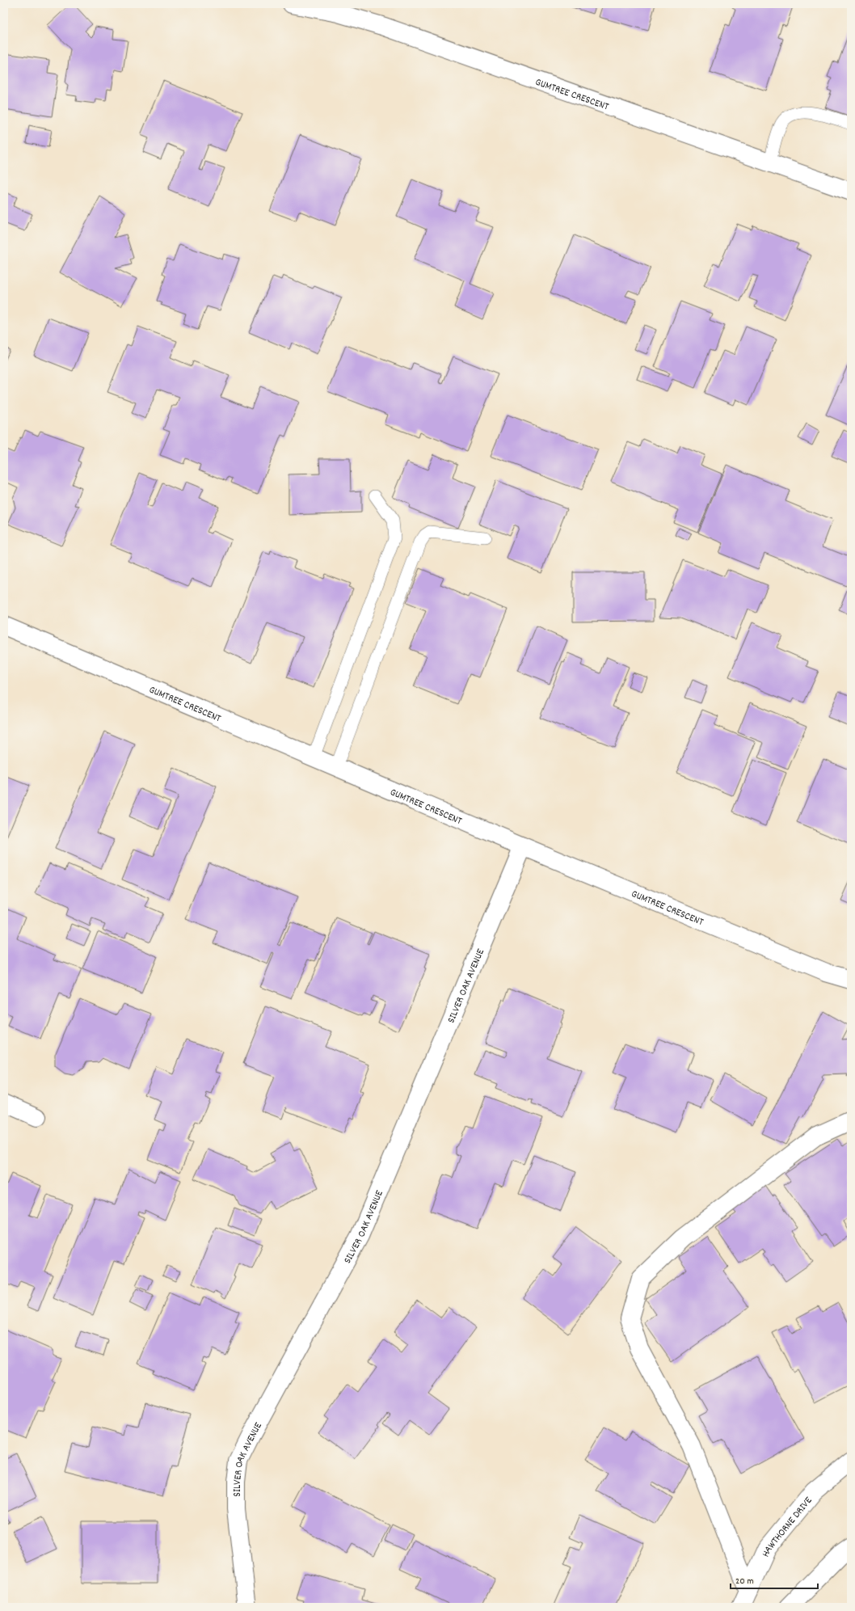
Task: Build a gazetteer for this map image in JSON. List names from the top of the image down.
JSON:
{
  "streets": {
    "street": ["GUMTREE CRESCENT", "SILVER OAK AVENUE", "HAWTHORNE DRIVE"]
  },
  "crossings": [
    ["GUMTREE CRESCENT", "SILVER OAK AVENUE"]
  ],
  "scale_bar": "20 m"
}
